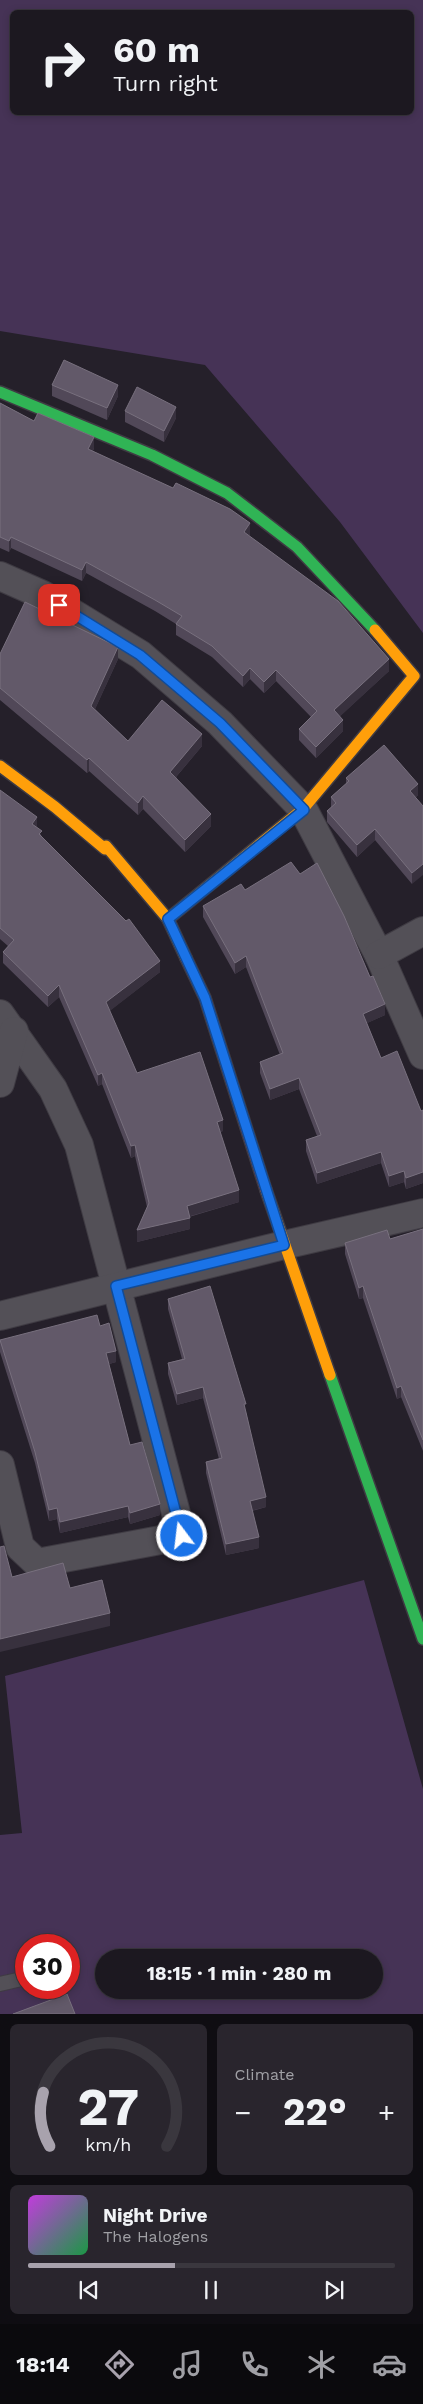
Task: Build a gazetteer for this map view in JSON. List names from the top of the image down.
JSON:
{
  "page": {
    "turn": ["60 m", "Turn right"],
    "limit": "30",
    "trip": "18:15 · 1 min · 280 m",
    "tile": "Climate",
    "heat": ["−", "22°", "+"],
    "song": ["Night Drive", "The Halogens"],
    "tabs": "18:14",
    "gauge": ["27", "km/h"]
  }
}
